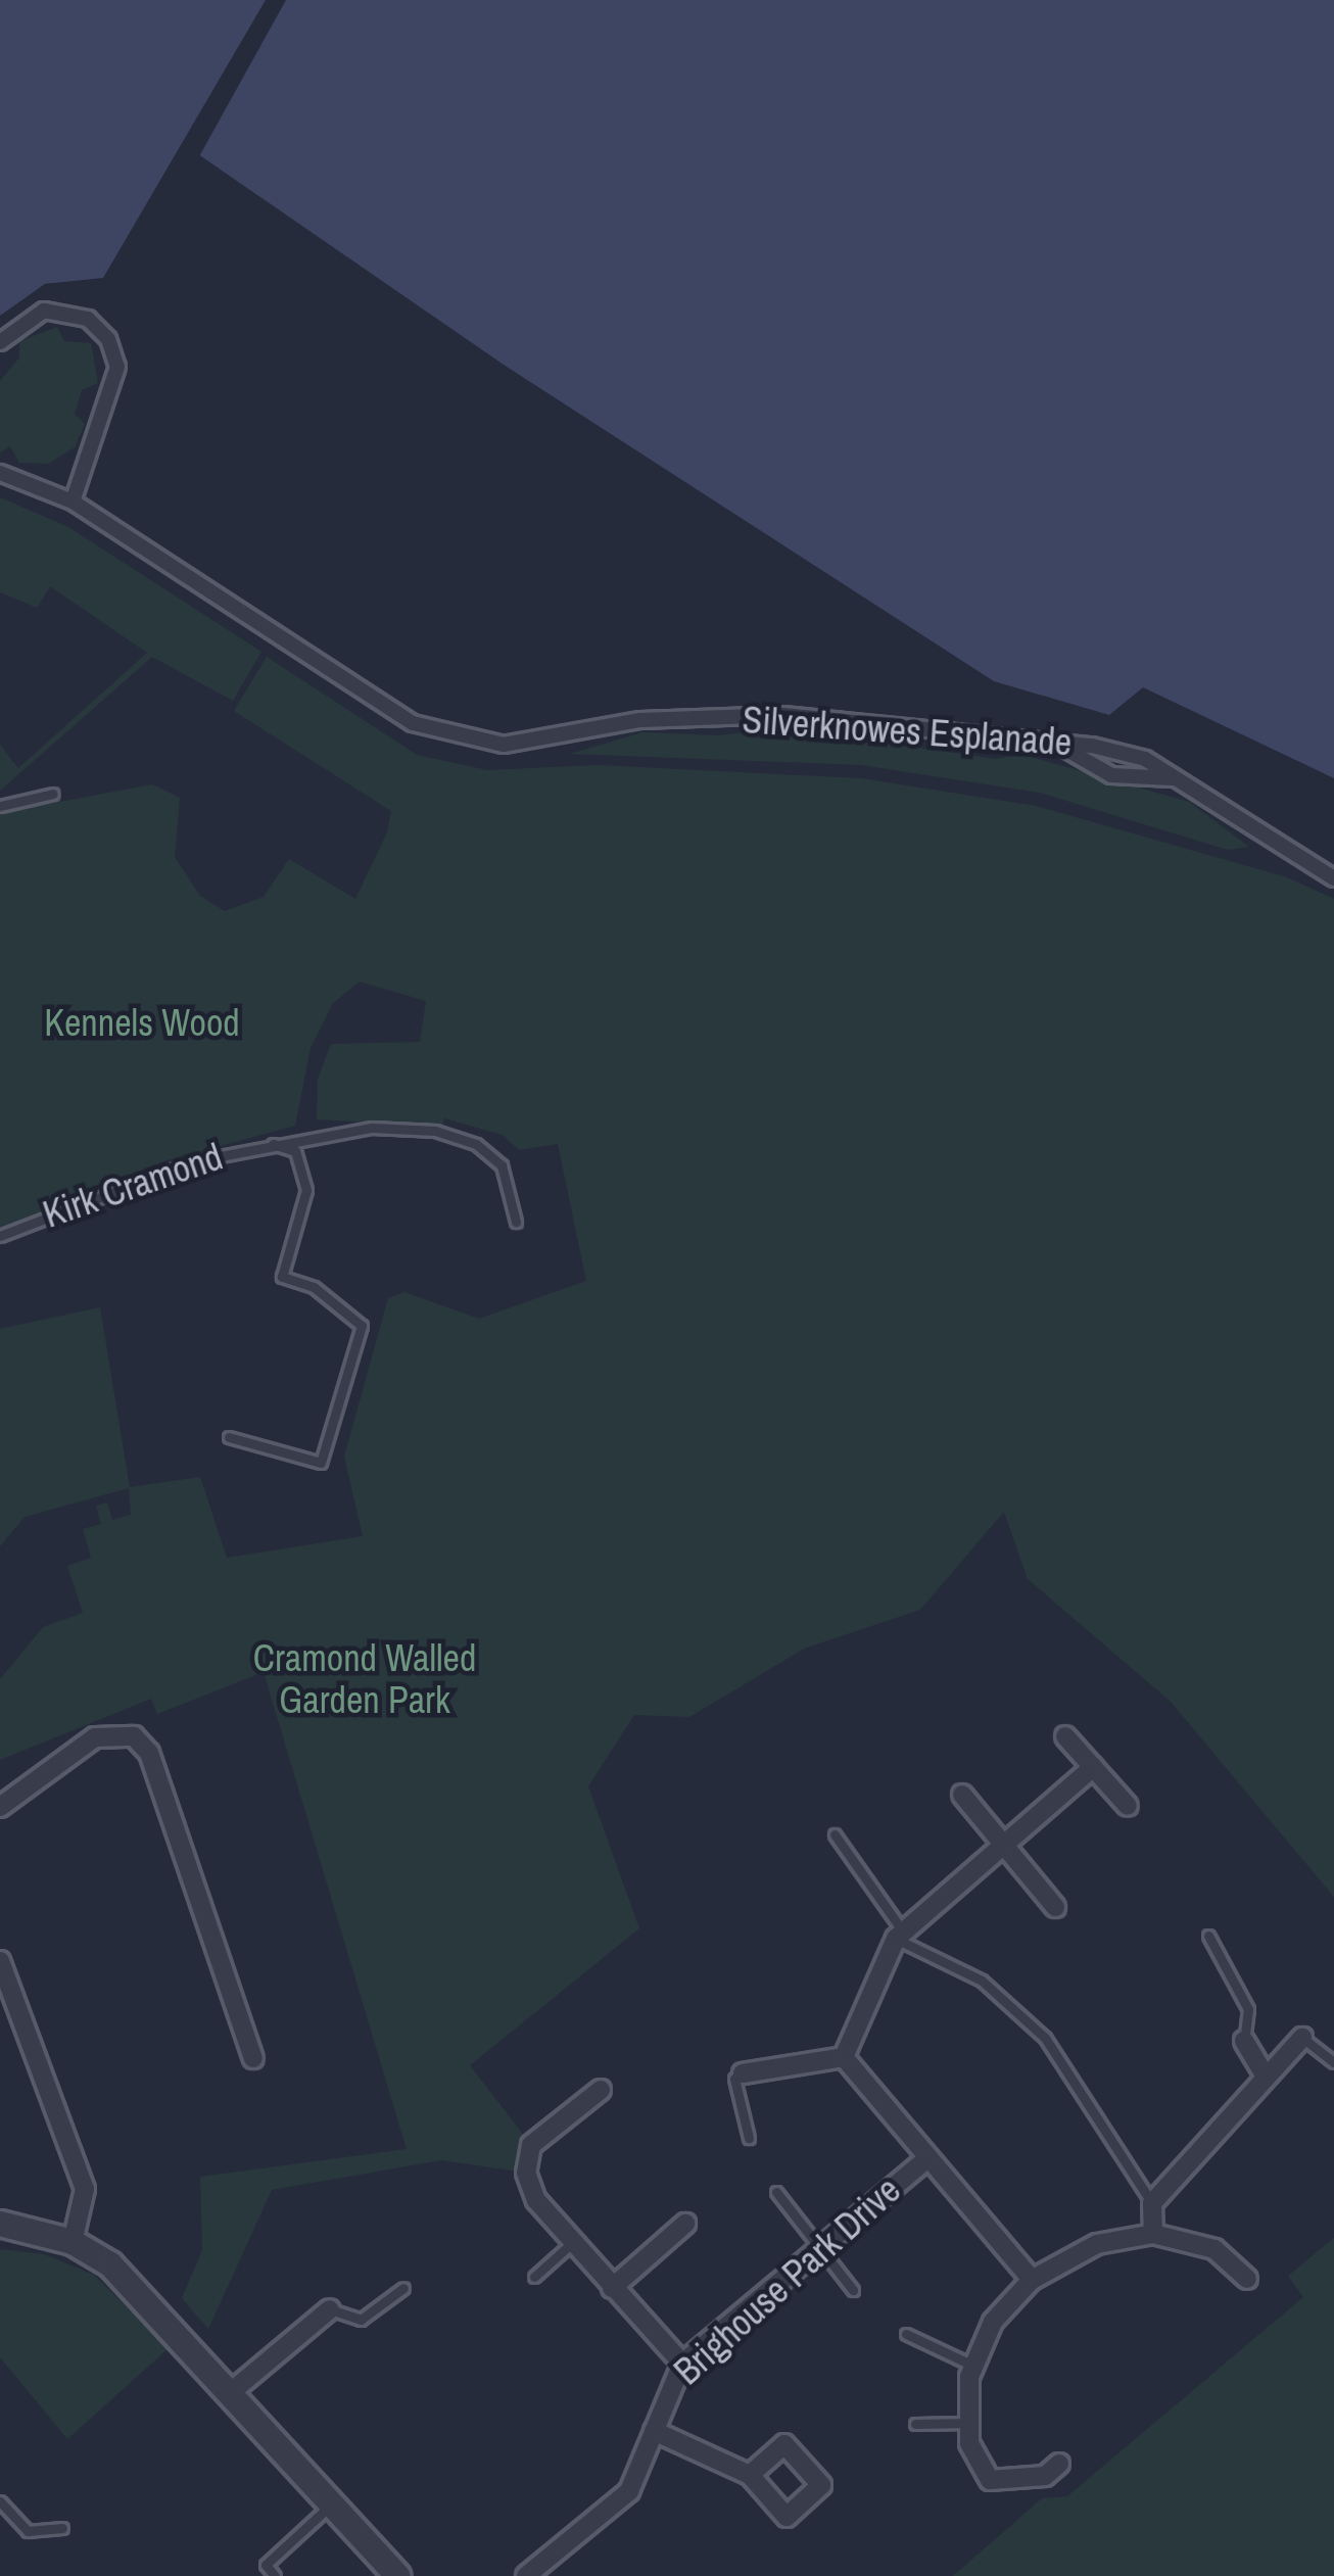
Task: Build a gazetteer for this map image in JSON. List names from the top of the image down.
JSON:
{
  "streets": {
    "street": ["Silverknowes Esplanade", "Brighouse Park Drive"],
    "lane": ["Kirk Cramond"]
  },
  "parks": ["Kennels Wood", "Cramond Walled Garden Park"]
}
